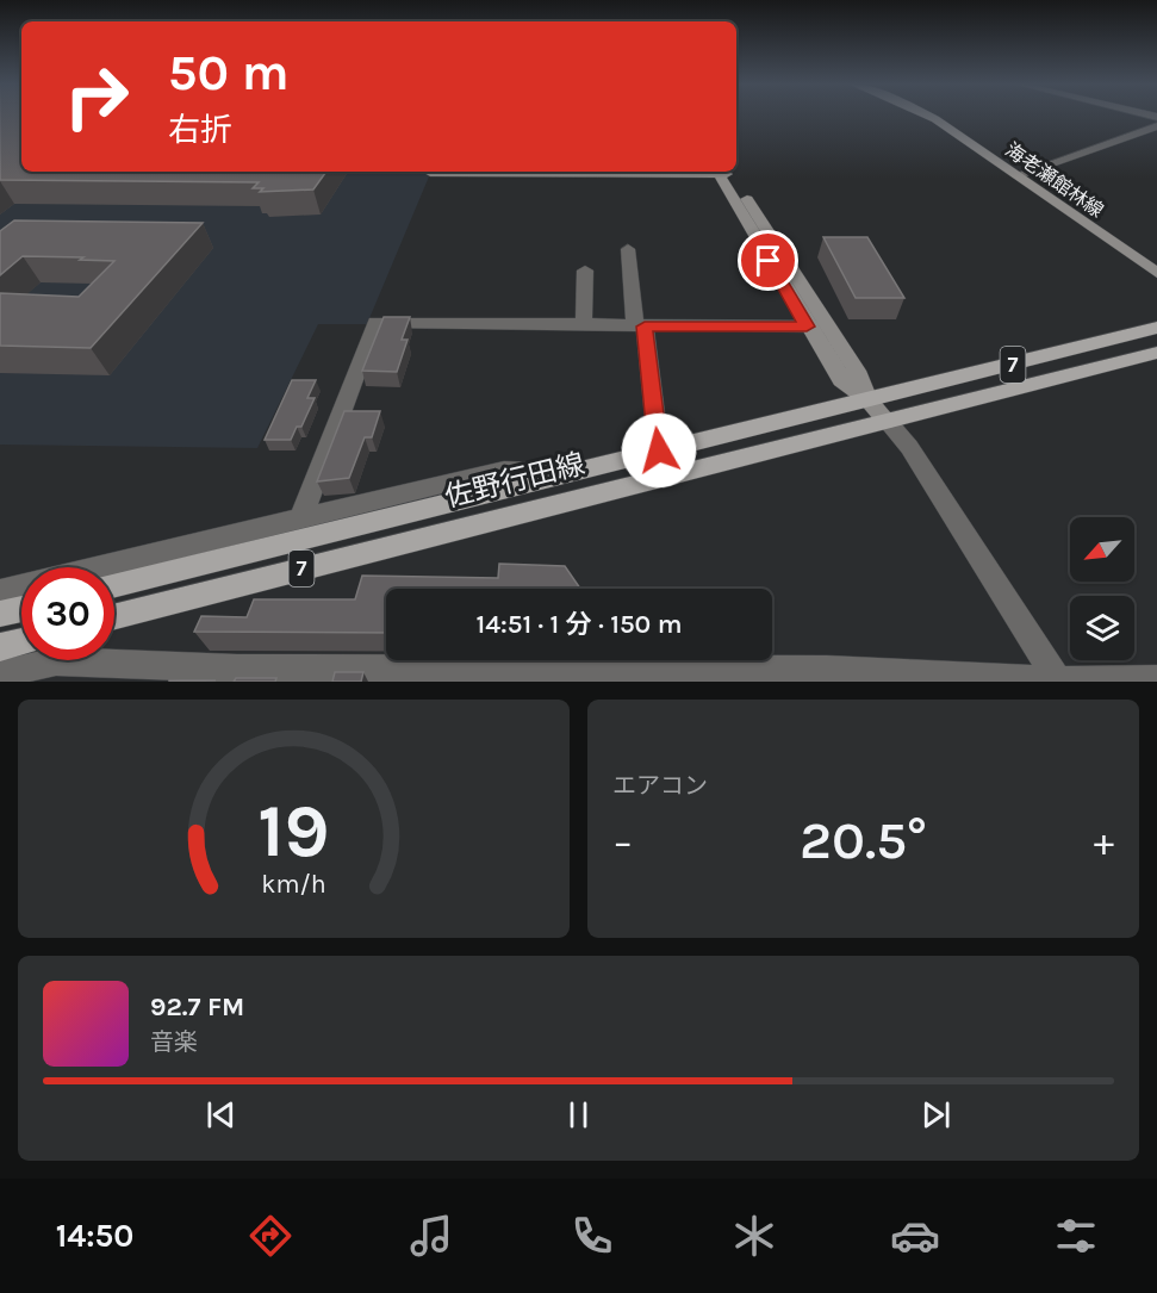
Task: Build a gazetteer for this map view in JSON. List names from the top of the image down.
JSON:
{
  "streets": {
    "main road": ["7", "佐野行田線"],
    "street": ["海老瀬館林線"]
  },
  "north": "bottom left",
  "page": {
    "turn": ["50 m", "右折"],
    "limit": "30",
    "trip": "14:51 · 1 分 · 150 m",
    "tile": "エアコン",
    "heat": ["−", "20.5°", "+"],
    "song": ["92.7 FM", "音楽"],
    "tabs": "14:50",
    "gauge": ["19", "km/h"]
  }
}
